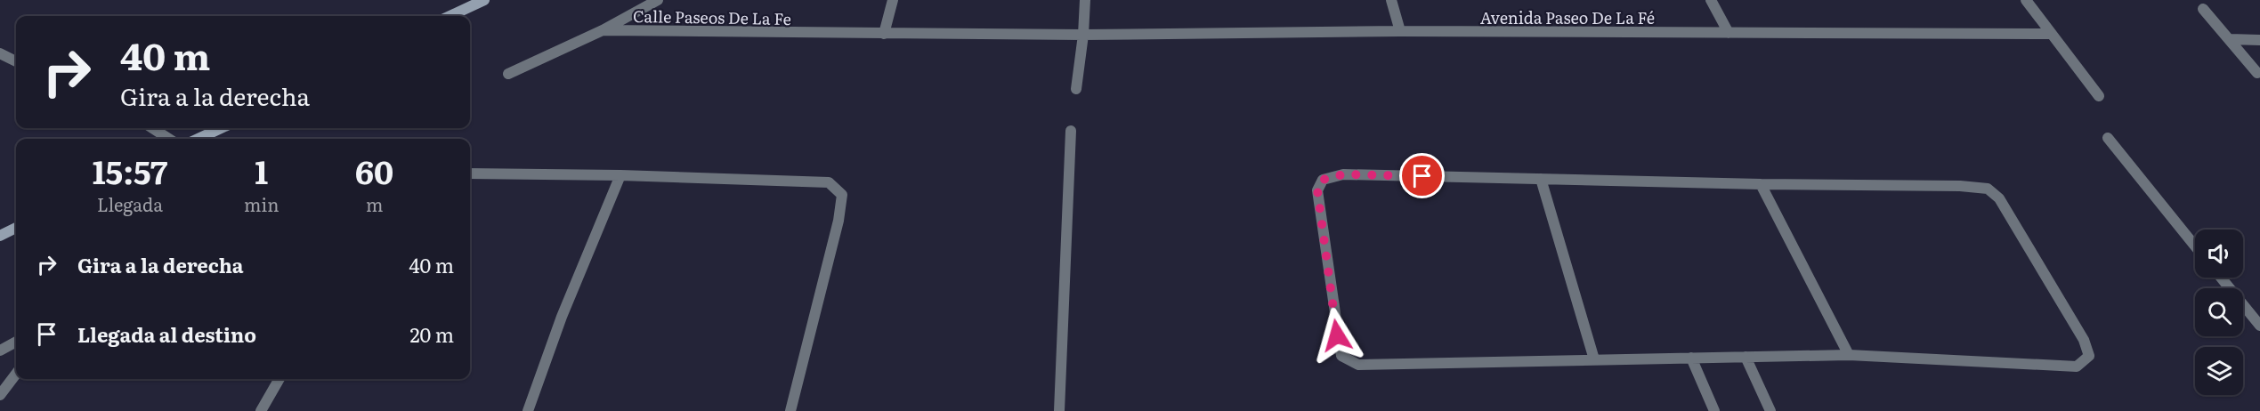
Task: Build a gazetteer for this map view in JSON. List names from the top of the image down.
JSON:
{
  "streets": {
    "street": ["Calle Paseos De La Fe", "Avenida Paseo De La Fé"]
  },
  "crossings": [
    ["Calle Paseos De La Fe", "Avenida Paseo De La Fé"]
  ],
  "page": {
    "turn": ["40 m", "Gira a la derecha"],
    "eta": [
      "15:57",
      "Llegada",
      "1",
      "min",
      "60",
      "m"
    ],
    "list": [
      {
        "name": "Gira a la derecha",
        "value": "40 m"
      },
      {
        "name": "Llegada al destino",
        "value": "20 m"
      }
    ]
  }
}
